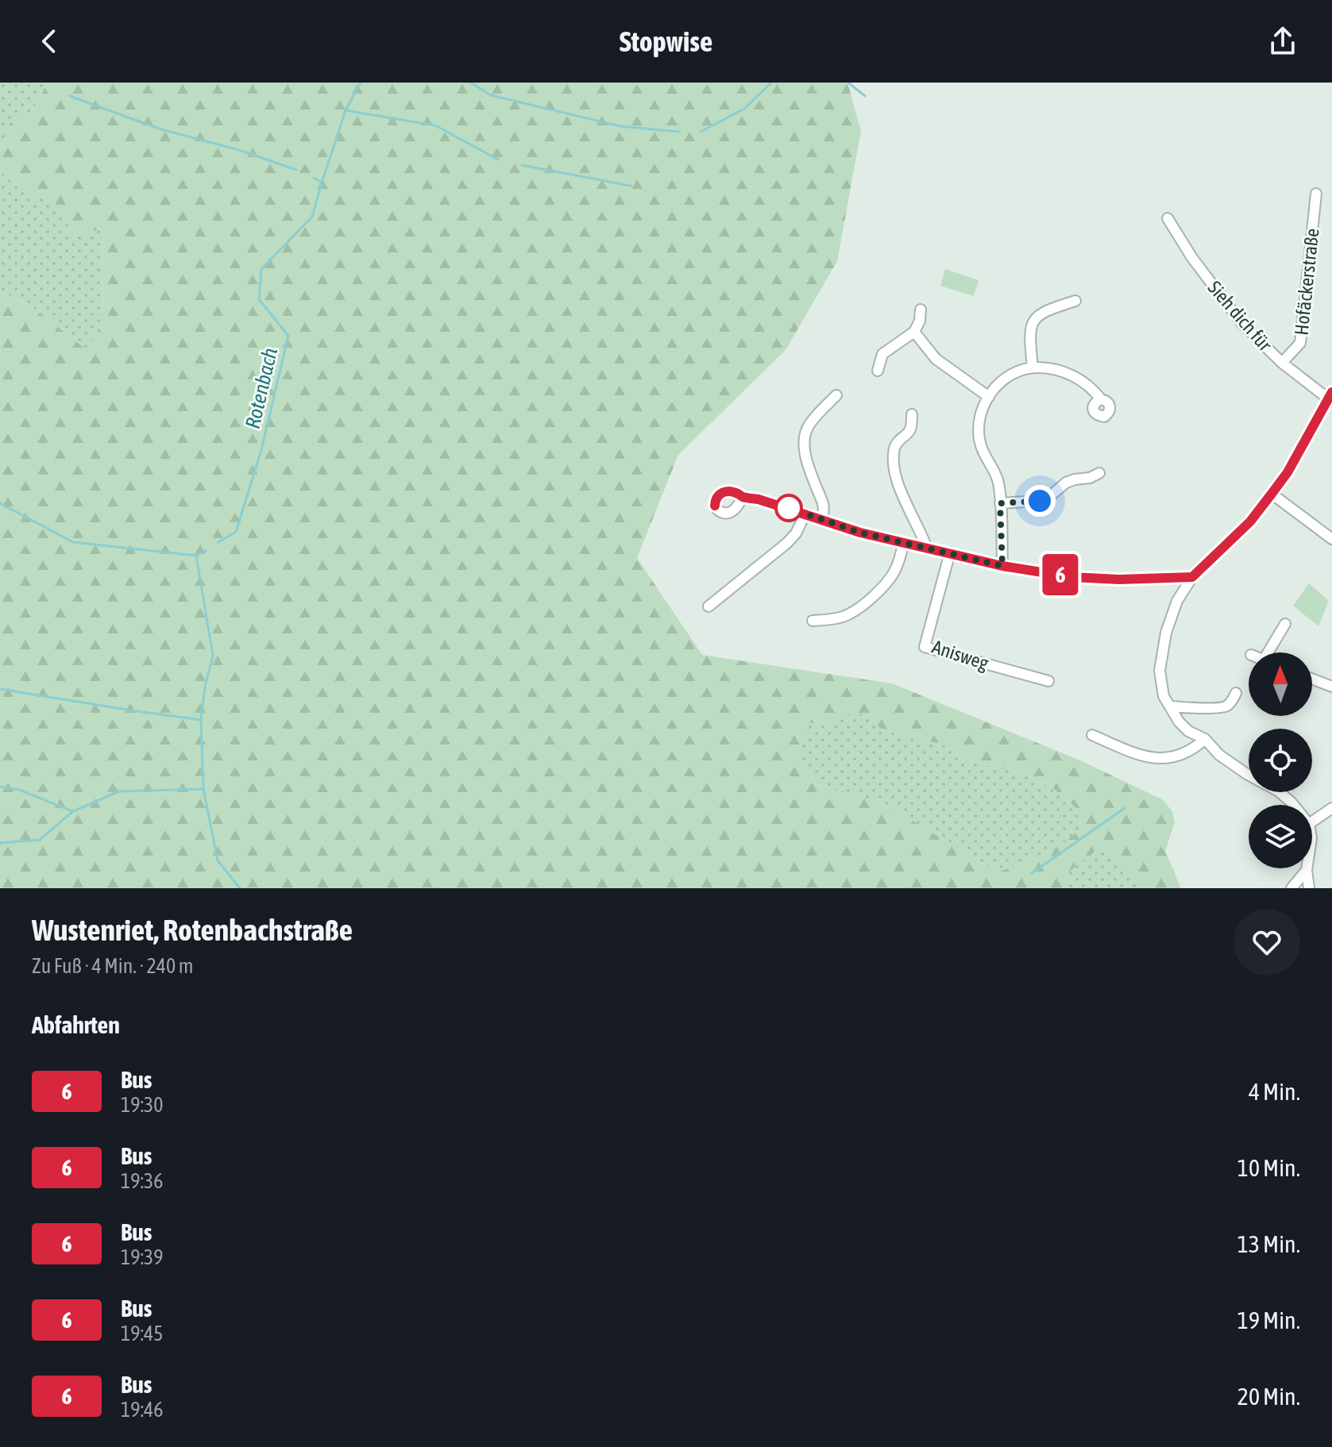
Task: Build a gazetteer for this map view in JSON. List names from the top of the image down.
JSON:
{
  "streets": {
    "street": ["Hofäckerstraße", "Sieh dich für", "Anisweg"]
  },
  "crossings": [
    ["Hofäckerstraße", "Sieh dich für"]
  ],
  "water": ["Rotenbach"],
  "lines": ["bus line 6"],
  "north": "top",
  "page": {
    "header": "Stopwise",
    "on_map": "6",
    "heading": [
      ["Wustenriet, Rotenbachstraße", "Zu Fuß · 4 Min. · 240 m"],
      "Abfahrten"
    ],
    "list": [
      {
        "mark": "6",
        "name": "Bus",
        "note": "19:30",
        "value": "4 Min."
      },
      {
        "mark": "6",
        "name": "Bus",
        "note": "19:36",
        "value": "10 Min."
      },
      {
        "mark": "6",
        "name": "Bus",
        "note": "19:39",
        "value": "13 Min."
      },
      {
        "mark": "6",
        "name": "Bus",
        "note": "19:45",
        "value": "19 Min."
      },
      {
        "mark": "6",
        "name": "Bus",
        "note": "19:46",
        "value": "20 Min."
      }
    ]
  }
}
